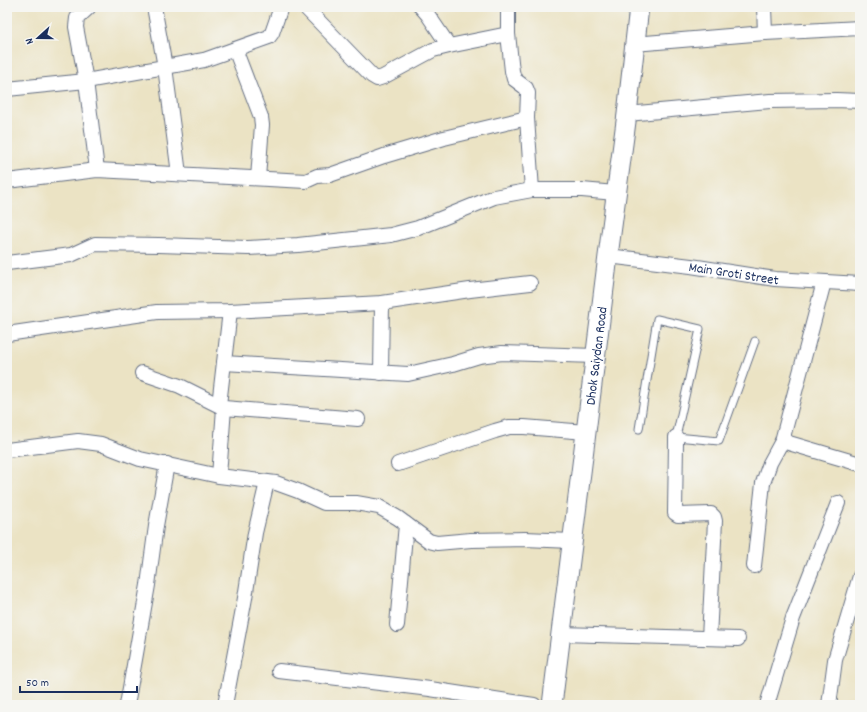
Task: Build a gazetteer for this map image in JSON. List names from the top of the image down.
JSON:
{
  "streets": {
    "main road": ["Dhok Saiydan Road"],
    "street": ["Main Groti Street"]
  },
  "crossings": [
    ["Main Groti Street", "Dhok Saiydan Road"]
  ],
  "scale_bar": "50 m",
  "north": "left"
}
